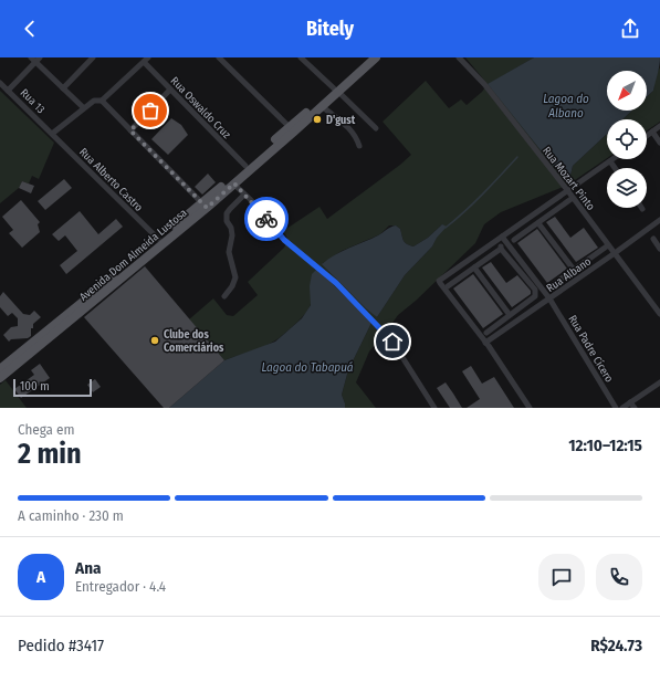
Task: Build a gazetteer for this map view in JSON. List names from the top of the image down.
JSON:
{
  "streets": {
    "main road": ["Avenida Dom Almeida Lustosa"],
    "street": [
      "Rua 13",
      "Rua Oswaldo Cruz",
      "Rua Mozart Pinto",
      "Rua Alberto Castro",
      "Rua Albano",
      "Rua Padre Cícero"
    ]
  },
  "crossings": [
    ["Rua 13", "Rua Alberto Castro"],
    ["Rua Oswaldo Cruz", "Avenida Dom Almeida Lustosa"],
    ["Rua Mozart Pinto", "Rua Albano"],
    ["Rua Alberto Castro", "Avenida Dom Almeida Lustosa"],
    ["Rua Albano", "Rua Padre Cícero"]
  ],
  "water": ["Lagoa do Albano", "Lagoa do Tabapuá"],
  "places": ["D'gust", "Clube dos Comerciários"],
  "scale_bar": "100 m",
  "north": "bottom left",
  "page": {
    "header": "Bitely",
    "scale": "100 m",
    "heading": ["2 min", "Chega em", "12:10–12:15"],
    "panel": [
      "Ana",
      "Entregador · 4.4",
      "Pedido #3417",
      "R$24.73"
    ],
    "bar": "A caminho · 230 m",
    "round": "A"
  }
}
